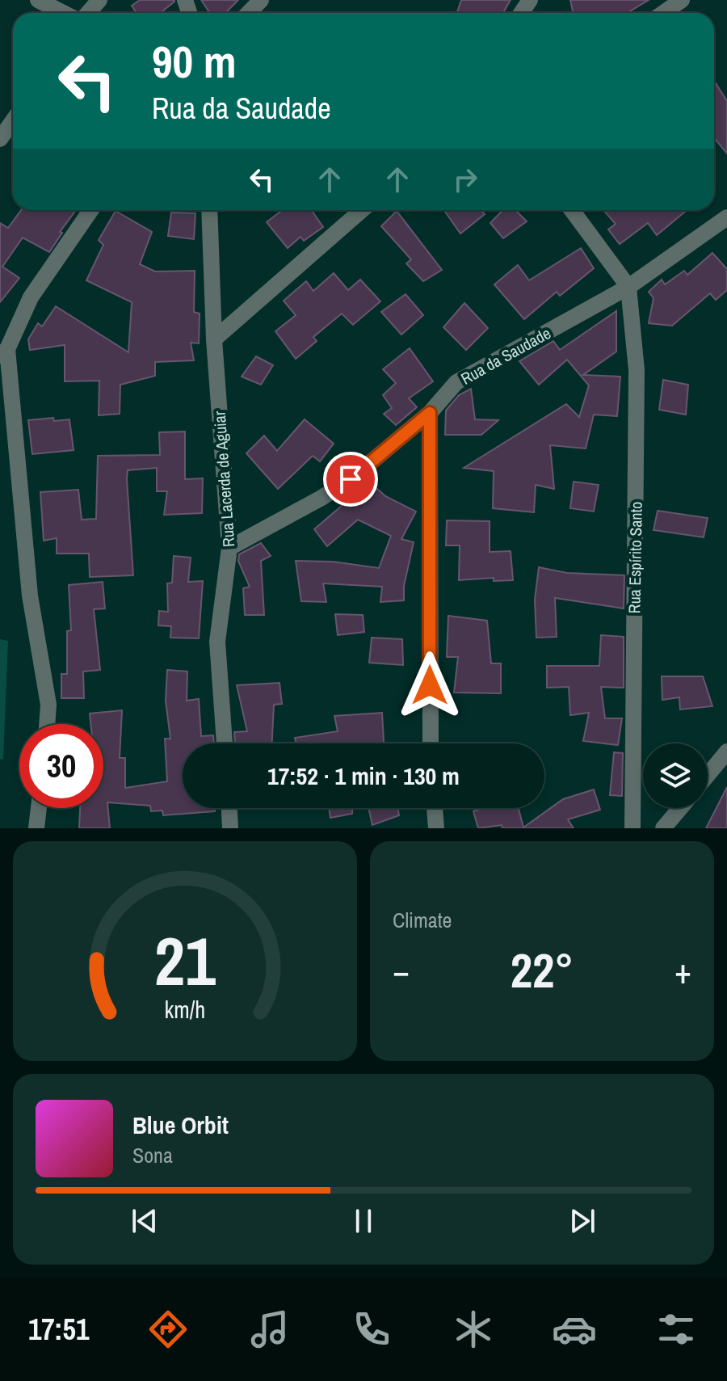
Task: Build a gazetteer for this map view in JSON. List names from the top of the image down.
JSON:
{
  "streets": {
    "street": ["Rua da Saudade", "Rua Lacerda de Aguiar", "Rua Espírito Santo"]
  },
  "crossings": [
    ["Rua da Saudade", "Rua Lacerda de Aguiar"],
    ["Rua da Saudade", "Rua Espírito Santo"]
  ],
  "page": {
    "turn": ["90 m", "Rua da Saudade"],
    "limit": "30",
    "trip": "17:52 · 1 min · 130 m",
    "tile": "Climate",
    "heat": ["−", "22°", "+"],
    "song": ["Blue Orbit", "Sona"],
    "tabs": "17:51",
    "gauge": ["21", "km/h"]
  }
}
